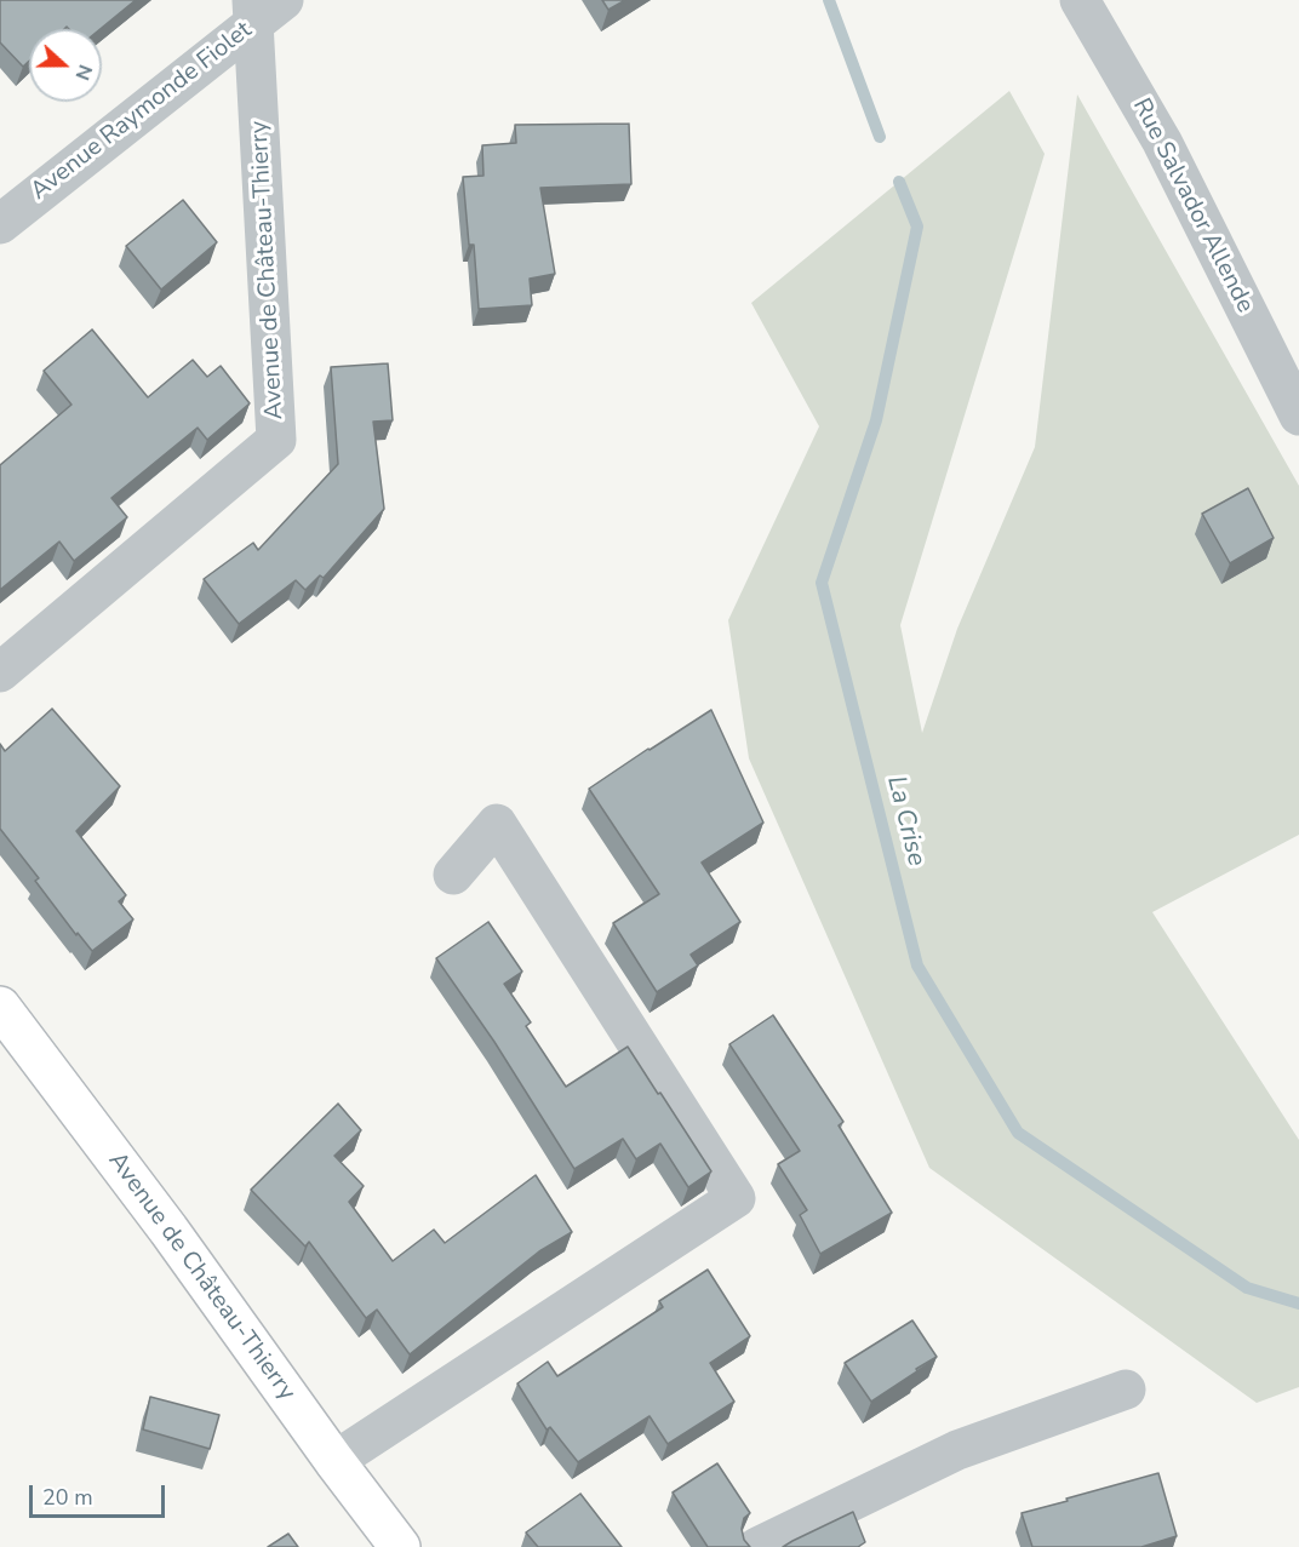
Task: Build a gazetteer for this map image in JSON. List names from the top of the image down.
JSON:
{
  "streets": {
    "main road": ["Avenue de Château-Thierry"],
    "street": ["Avenue Raymonde Fiolet", "Rue Salvador Allende"]
  },
  "crossings": [
    ["Avenue Raymonde Fiolet", "Avenue de Château-Thierry"]
  ],
  "water": ["La Crise"],
  "scale_bar": "20 m",
  "north": "right"
}
